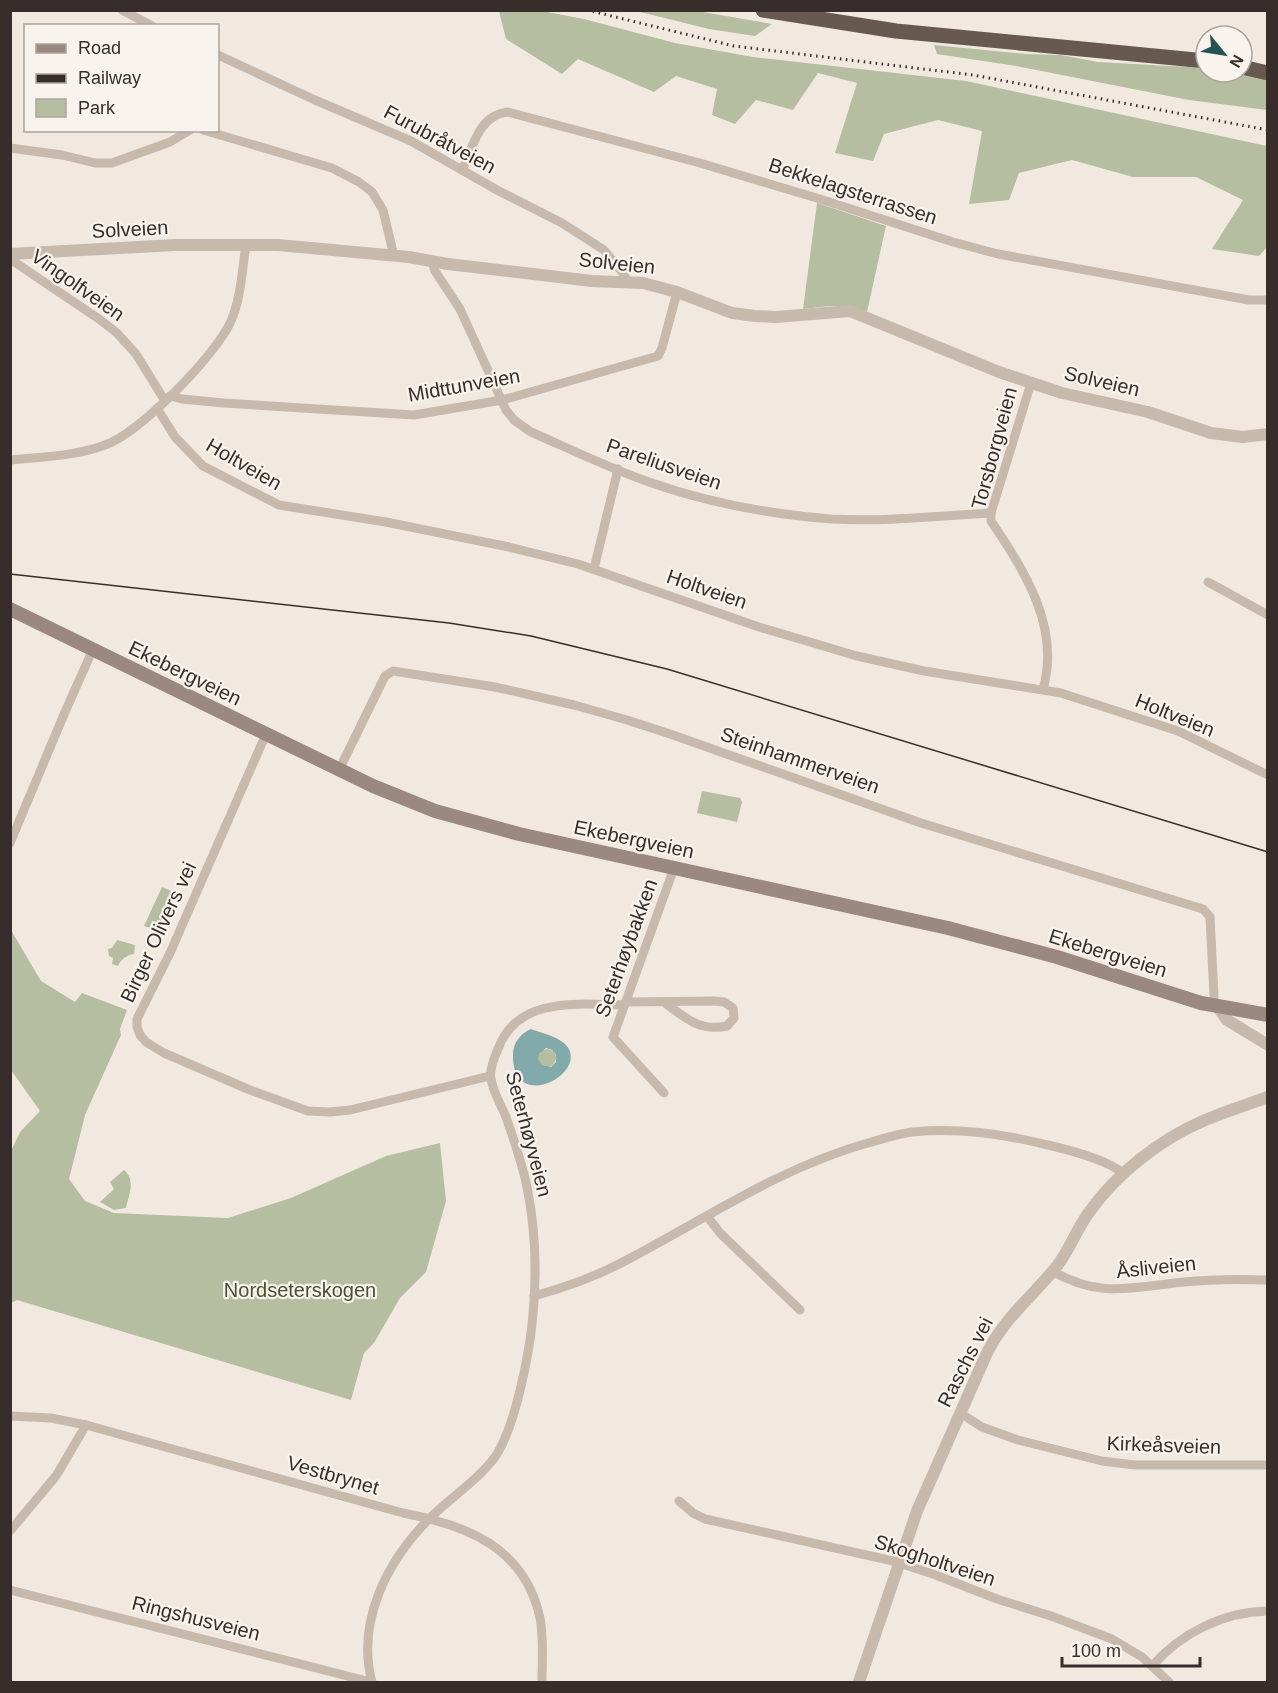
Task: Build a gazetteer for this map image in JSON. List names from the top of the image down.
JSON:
{
  "streets": {
    "main road": ["Ekebergveien"],
    "street": [
      "Furubråtveien",
      "Bekkelagsterrassen",
      "Solveien",
      "Vingolfveien",
      "Midttunveien",
      "Torsborgveien",
      "Holtveien",
      "Pareliusveien",
      "Steinhammerveien",
      "Birger Olivers vei",
      "Seterhøybakken",
      "Seterhøyveien",
      "Åsliveien",
      "Raschs vei",
      "Kirkeåsveien",
      "Vestbrynet",
      "Skogholtveien",
      "Ringshusveien"
    ]
  },
  "crossings": [
    ["Furubråtveien", "Bekkelagsterrassen"],
    ["Furubråtveien", "Solveien"],
    ["Solveien", "Midttunveien"],
    ["Solveien", "Torsborgveien"],
    ["Solveien", "Pareliusveien"],
    ["Vingolfveien", "Midttunveien"],
    ["Midttunveien", "Pareliusveien"],
    ["Torsborgveien", "Holtveien"],
    ["Torsborgveien", "Pareliusveien"],
    ["Ekebergveien", "Steinhammerveien"],
    ["Ekebergveien", "Birger Olivers vei"],
    ["Ekebergveien", "Seterhøybakken"],
    ["Birger Olivers vei", "Seterhøyveien"],
    ["Seterhøybakken", "Seterhøyveien"],
    ["Seterhøyveien", "Vestbrynet"],
    ["Seterhøyveien", "Ringshusveien"],
    ["Åsliveien", "Raschs vei"],
    ["Raschs vei", "Kirkeåsveien"],
    ["Raschs vei", "Skogholtveien"]
  ],
  "parks": ["Nordseterskogen"],
  "legend": ["Road", "Railway", "Park"],
  "scale_bar": "100 m",
  "north": "bottom right"
}
